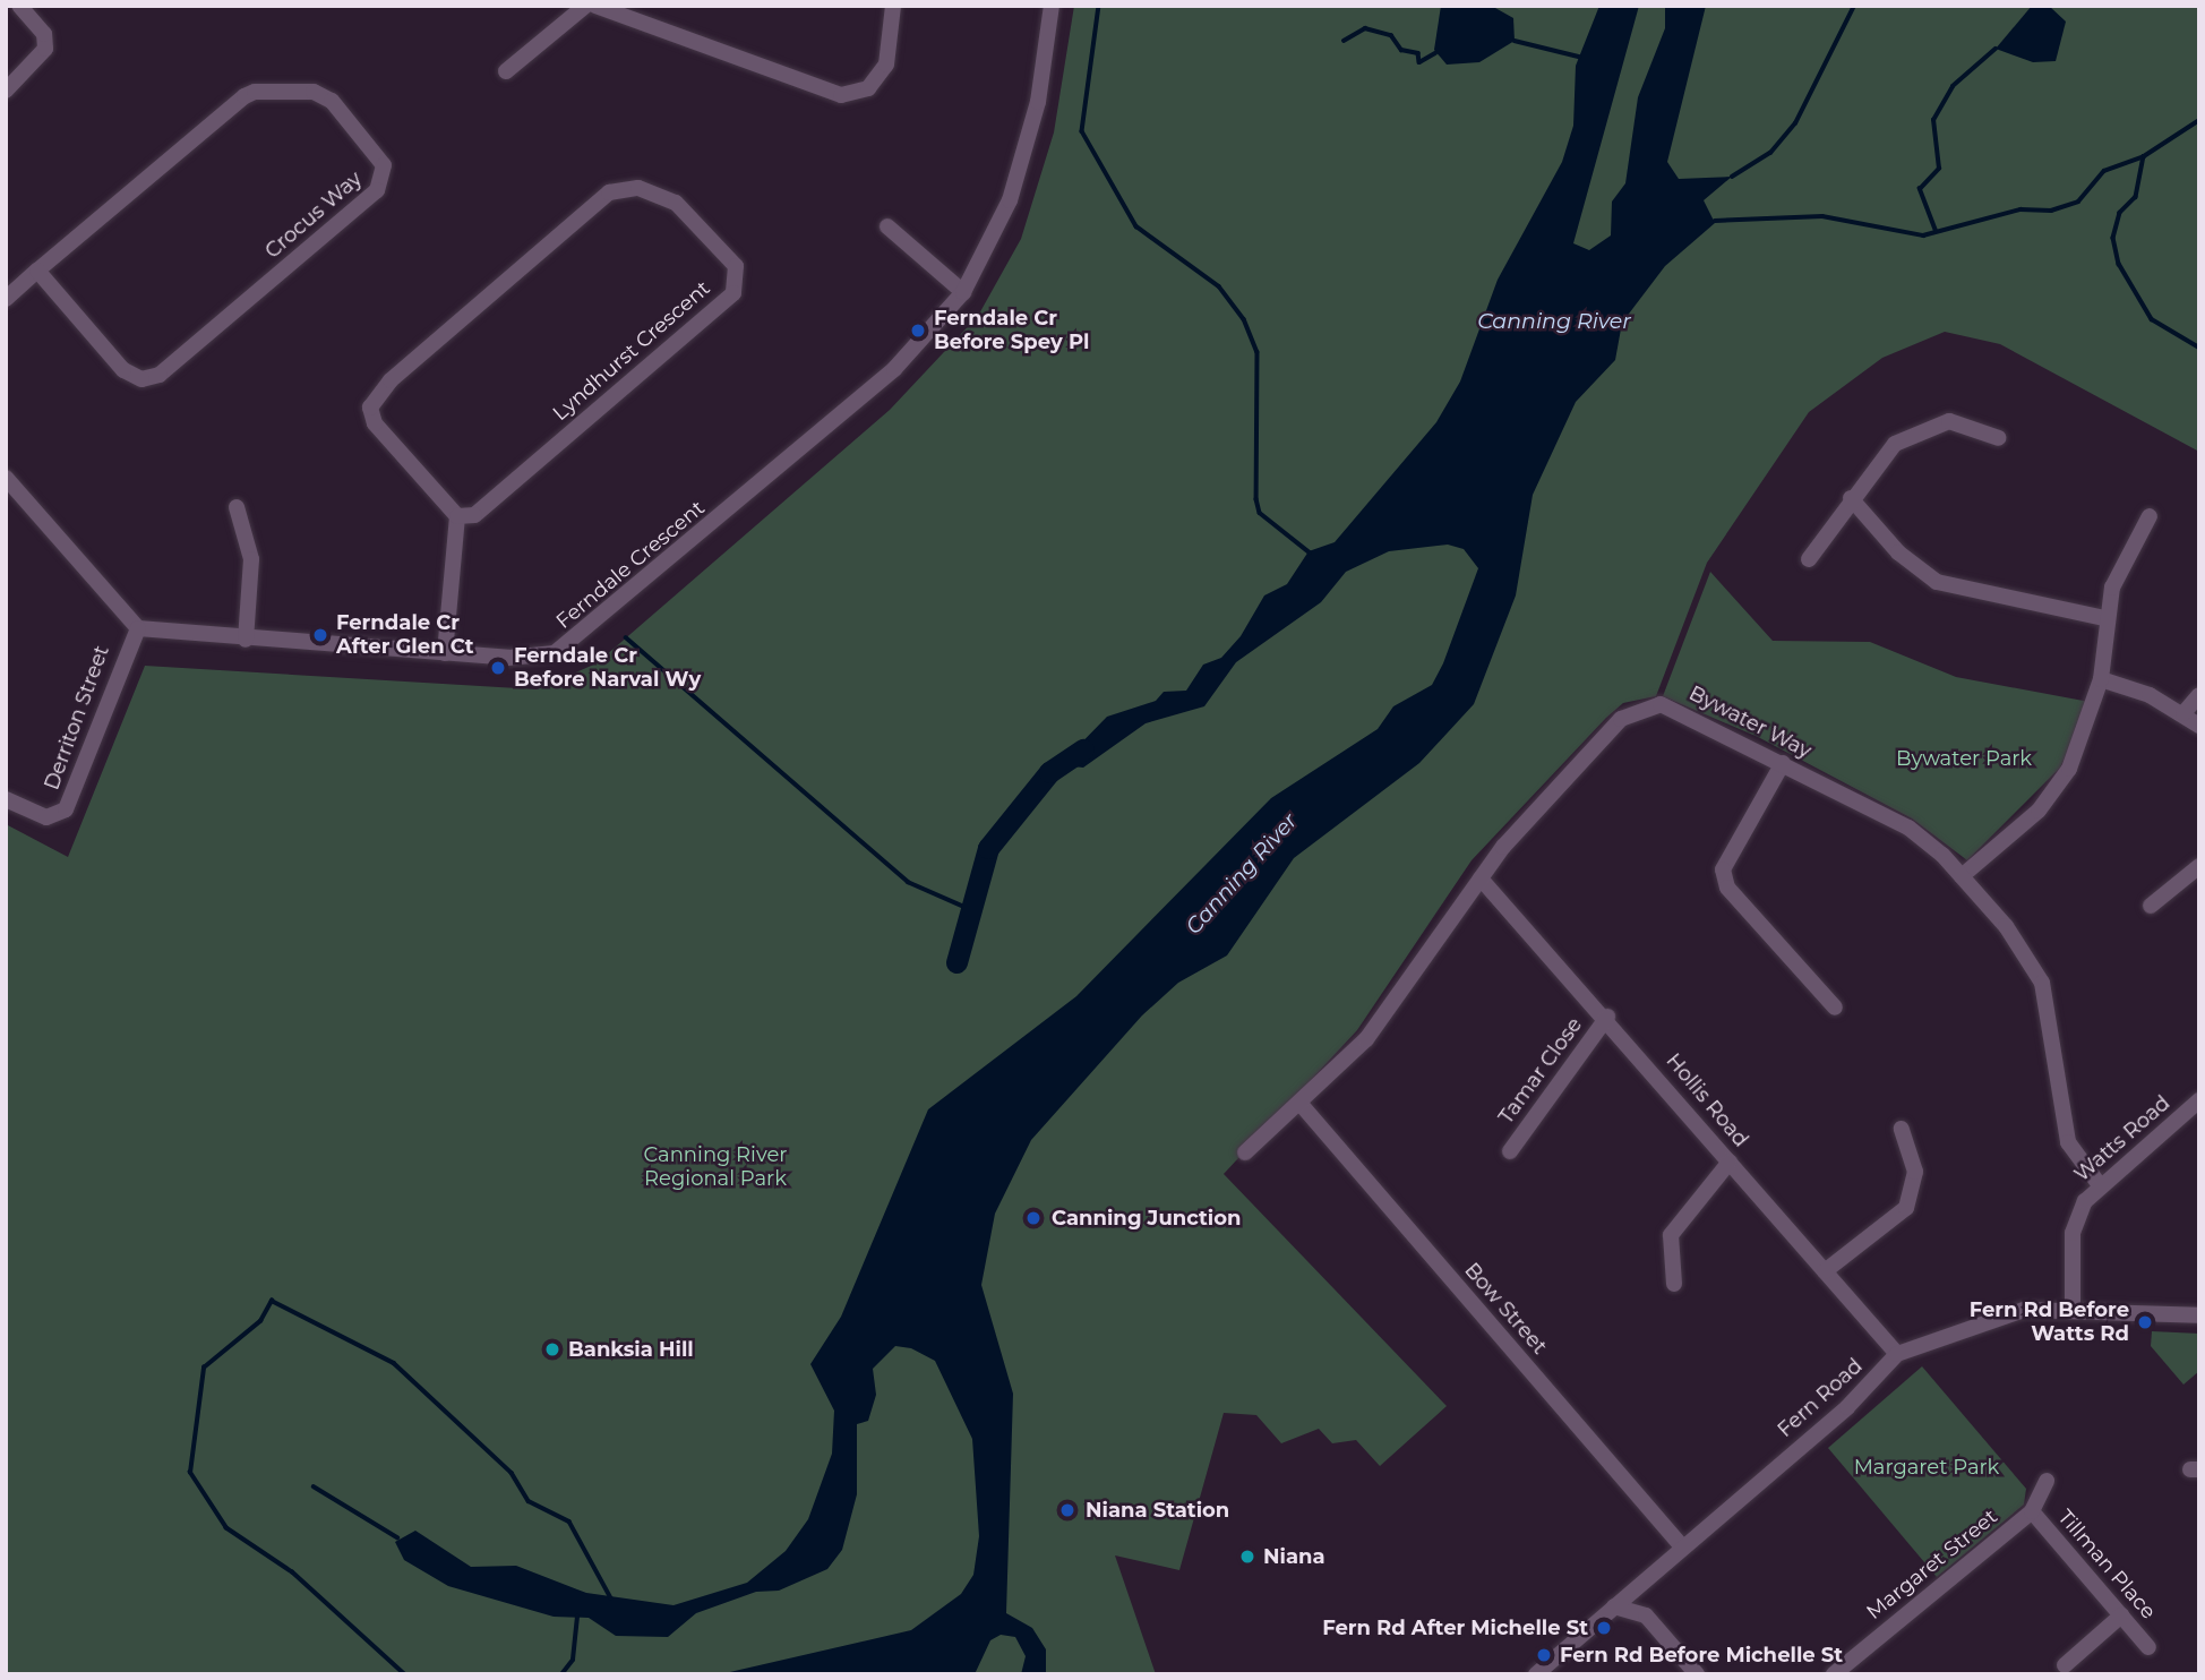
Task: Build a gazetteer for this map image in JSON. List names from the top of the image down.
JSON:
{
  "streets": {
    "street": [
      "Crocus Way",
      "Lyndhurst Crescent",
      "Ferndale Crescent",
      "Derriton Street",
      "Bywater Way",
      "Tamar Close",
      "Hollis Road",
      "Watts Road",
      "Bow Street",
      "Fern Road",
      "Margaret Street",
      "Tillman Place"
    ]
  },
  "crossings": [
    ["Ferndale Crescent", "Derriton Street"],
    ["Bywater Way", "Hollis Road"],
    ["Bywater Way", "Watts Road"],
    ["Bywater Way", "Bow Street"],
    ["Tamar Close", "Hollis Road"],
    ["Hollis Road", "Fern Road"],
    ["Watts Road", "Fern Road"],
    ["Bow Street", "Fern Road"],
    ["Margaret Street", "Tillman Place"]
  ],
  "water": ["Canning River"],
  "parks": ["Bywater Park", "Canning River Regional Park", "Margaret Park"],
  "places": [
    "Ferndale Cr Before Spey Pl",
    "Ferndale Cr After Glen Ct",
    "Ferndale Cr Before Narval Wy",
    "Canning Junction",
    "Fern Rd Before Watts Rd",
    "Banksia Hill",
    "Niana Station",
    "Niana",
    "Fern Rd After Michelle St",
    "Fern Rd Before Michelle St"
  ]
}
